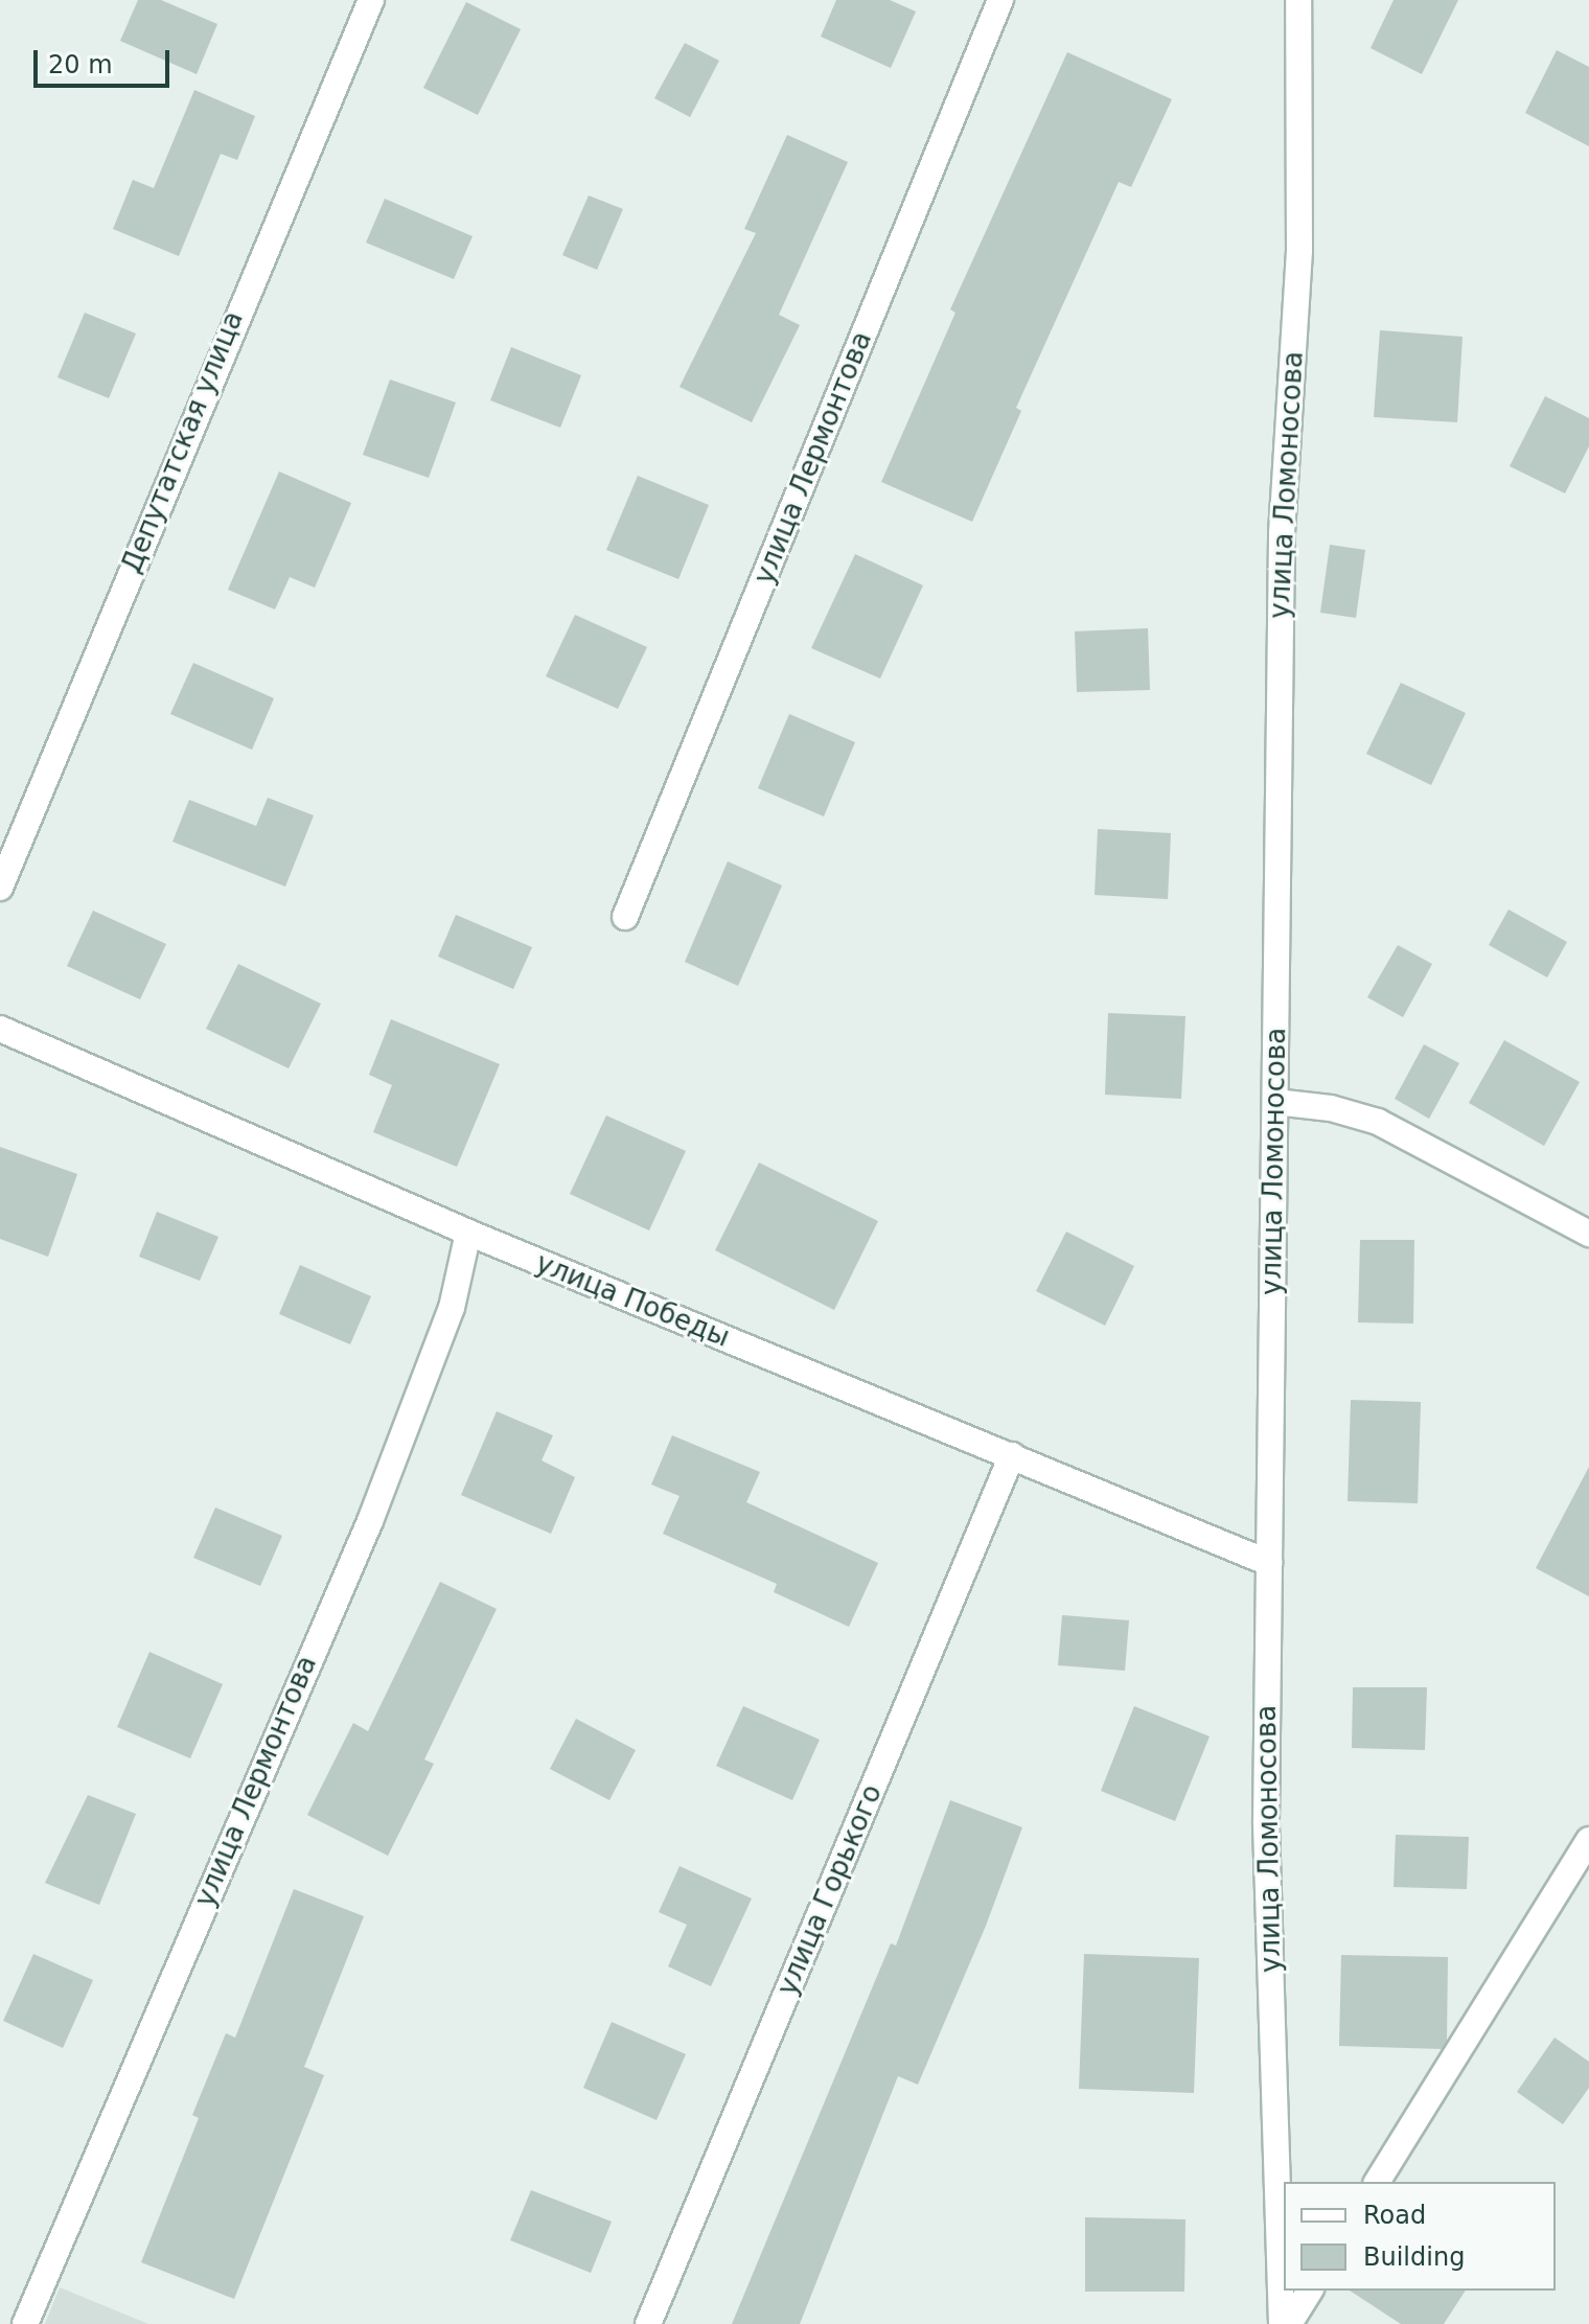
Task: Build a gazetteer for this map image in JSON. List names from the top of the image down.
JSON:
{
  "streets": {
    "street": [
      "Депутатская улица",
      "улица Лермонтова",
      "улица Ломоносова",
      "улица Победы",
      "улица Горького"
    ]
  },
  "crossings": [
    ["улица Лермонтова", "улица Победы"],
    ["улица Ломоносова", "улица Победы"],
    ["улица Победы", "улица Горького"]
  ],
  "legend": ["Road", "Building"],
  "scale_bar": "20 m"
}
